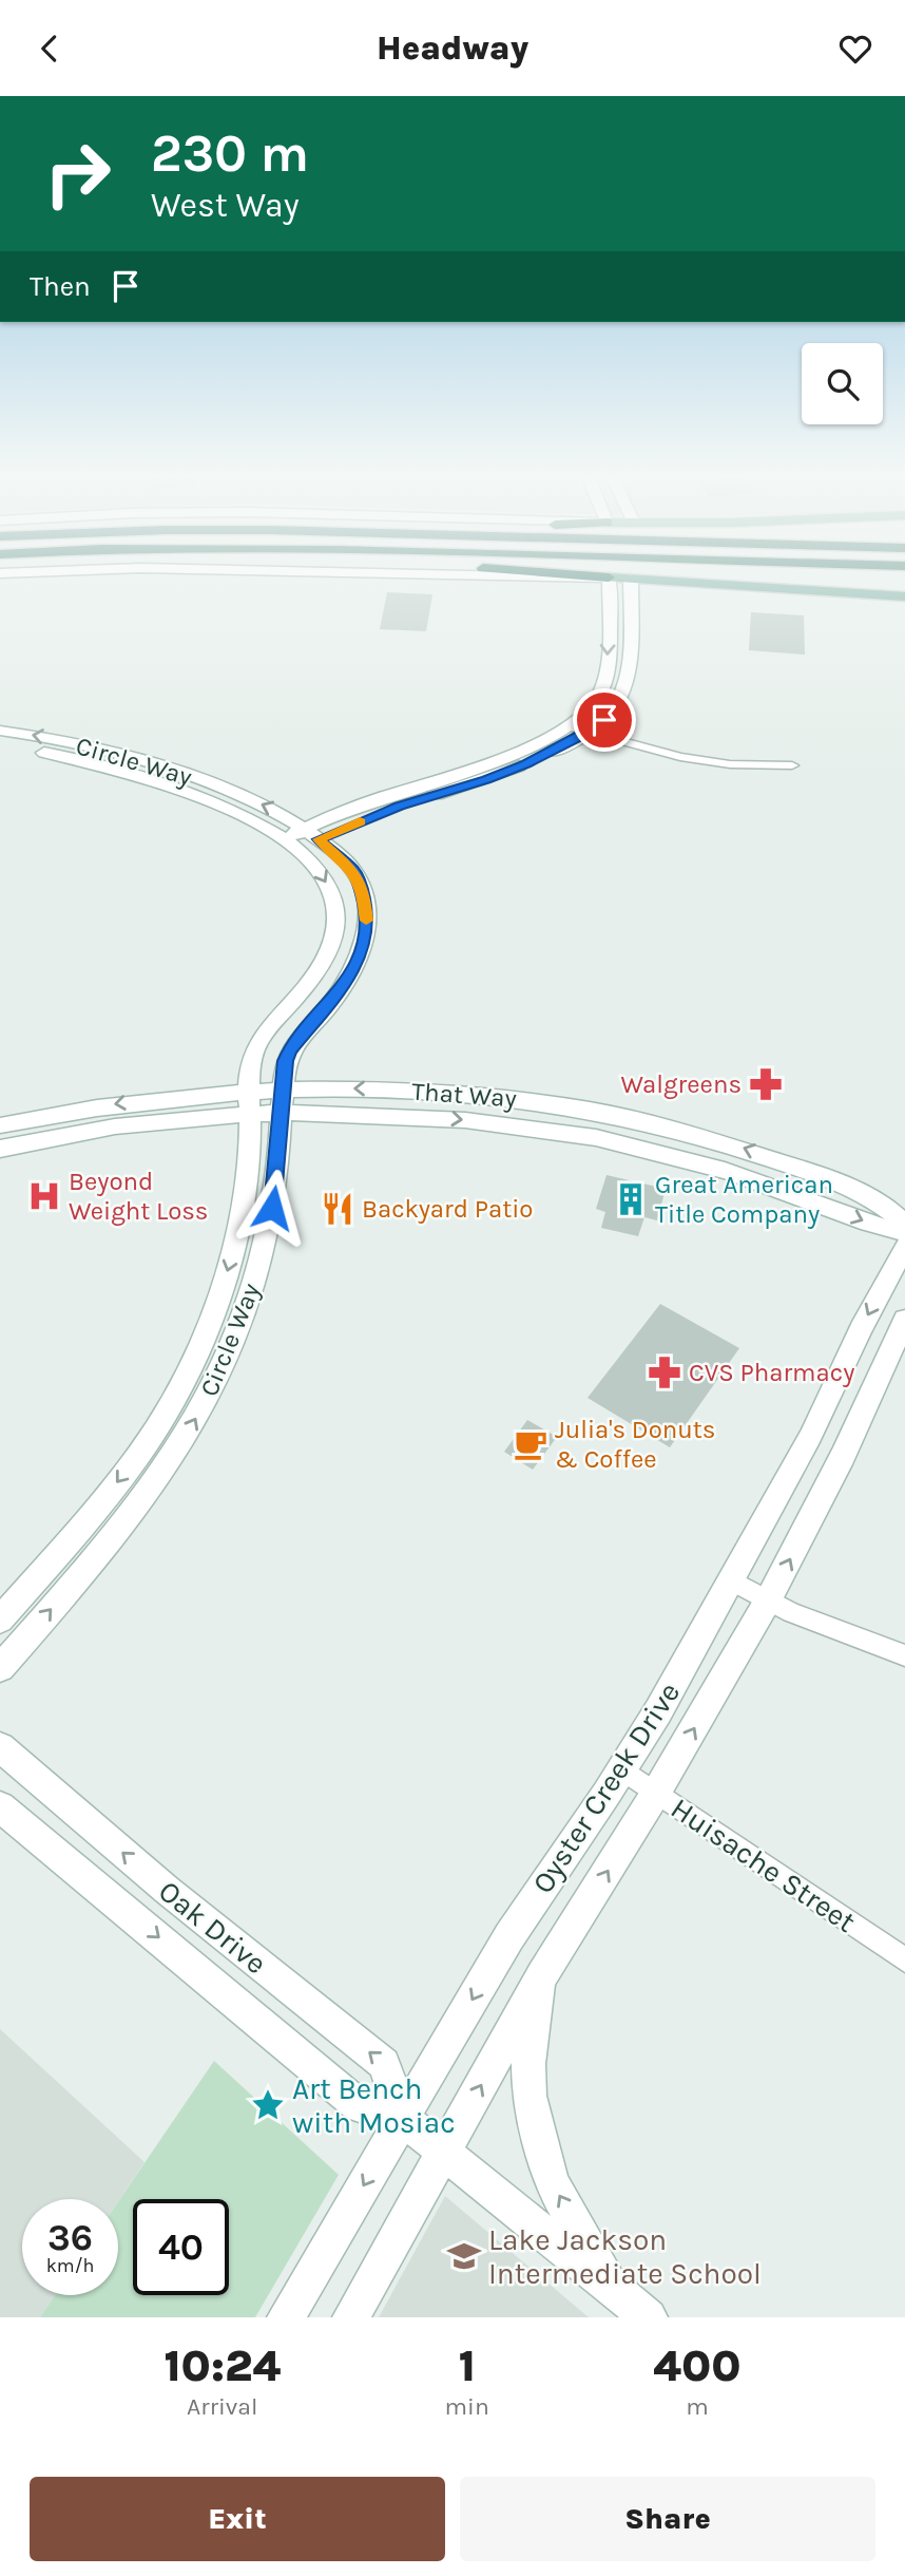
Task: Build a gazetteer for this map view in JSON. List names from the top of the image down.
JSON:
{
  "streets": {
    "street": [
      "Circle Way",
      "That Way",
      "Oyster Creek Drive",
      "Huisache Street",
      "Oak Drive"
    ]
  },
  "crossings": [
    ["Circle Way", "That Way"],
    ["Oyster Creek Drive", "Huisache Street"],
    ["Oyster Creek Drive", "Oak Drive"]
  ],
  "places": {
    "pharmacy": ["Walgreens", "CVS Pharmacy"],
    "hospital": ["Beyond Weight Loss"],
    "building": ["Great American Title Company"],
    "restaurant": ["Backyard Patio"],
    "cafe": ["Julia's Donuts & Coffee"],
    "place": ["Art Bench with Mosiac"],
    "school or university": ["Lake Jackson Intermediate School"]
  },
  "page": {
    "header": "Headway",
    "turn": ["230 m", "West Way"],
    "then": "Then",
    "speed": "36 km/h",
    "limit": "40",
    "eta": [
      "10:24",
      "Arrival",
      "1",
      "min",
      "400",
      "m"
    ],
    "buttons": ["Exit", "Share"]
  }
}
